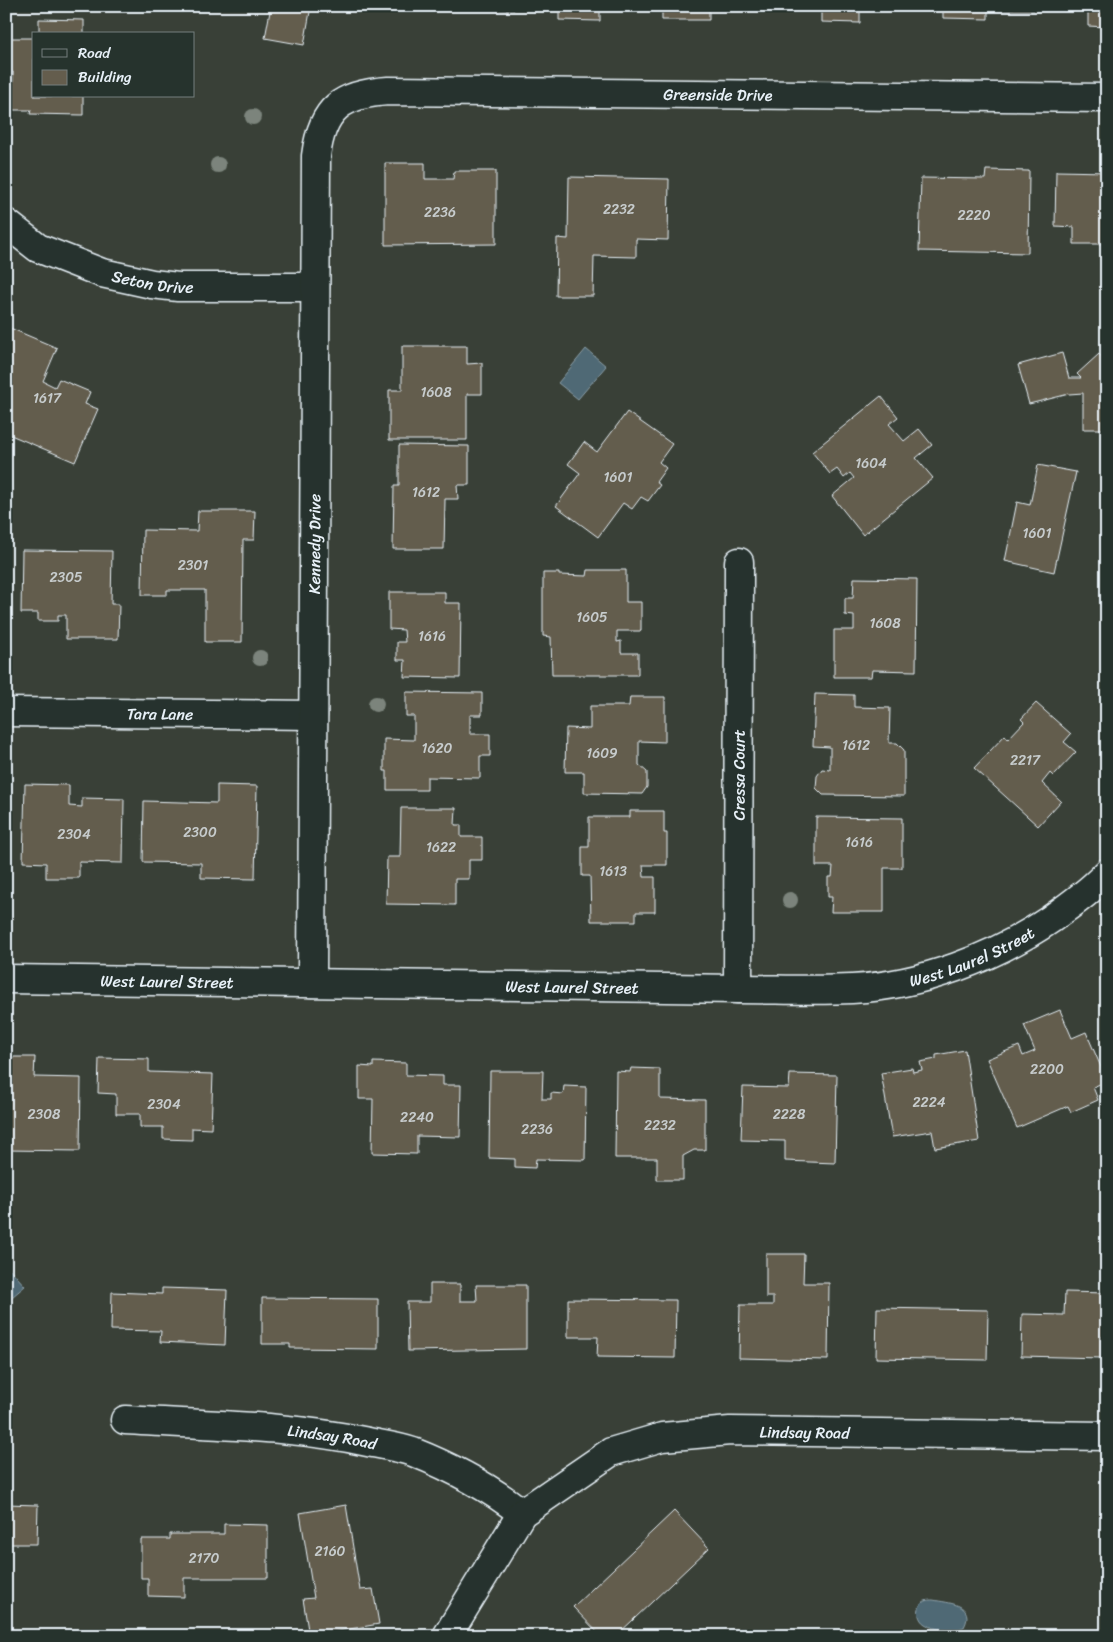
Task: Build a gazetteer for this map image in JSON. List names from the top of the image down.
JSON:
{
  "streets": {
    "street": [
      "Greenside Drive",
      "Seton Drive",
      "Kennedy Drive",
      "Tara Lane",
      "Cressa Court",
      "West Laurel Street",
      "Lindsay Road"
    ]
  },
  "crossings": [
    ["Greenside Drive", "Kennedy Drive"],
    ["Seton Drive", "Kennedy Drive"],
    ["Kennedy Drive", "Tara Lane"],
    ["Kennedy Drive", "West Laurel Street"],
    ["Cressa Court", "West Laurel Street"]
  ],
  "house_numbers": [
    "2232",
    "2236",
    "2220",
    "1608",
    "1617",
    "1604",
    "1601",
    "1612",
    "1601",
    "2301",
    "2305",
    "1605",
    "1608",
    "1616",
    "1612",
    "1620",
    "1609",
    "2217",
    "2300",
    "2304",
    "1616",
    "1622",
    "1613",
    "2200",
    "2224",
    "2304",
    "2308",
    "2228",
    "2240",
    "2232",
    "2236",
    "2160",
    "2170"
  ],
  "legend": ["Road", "Building"]
}
